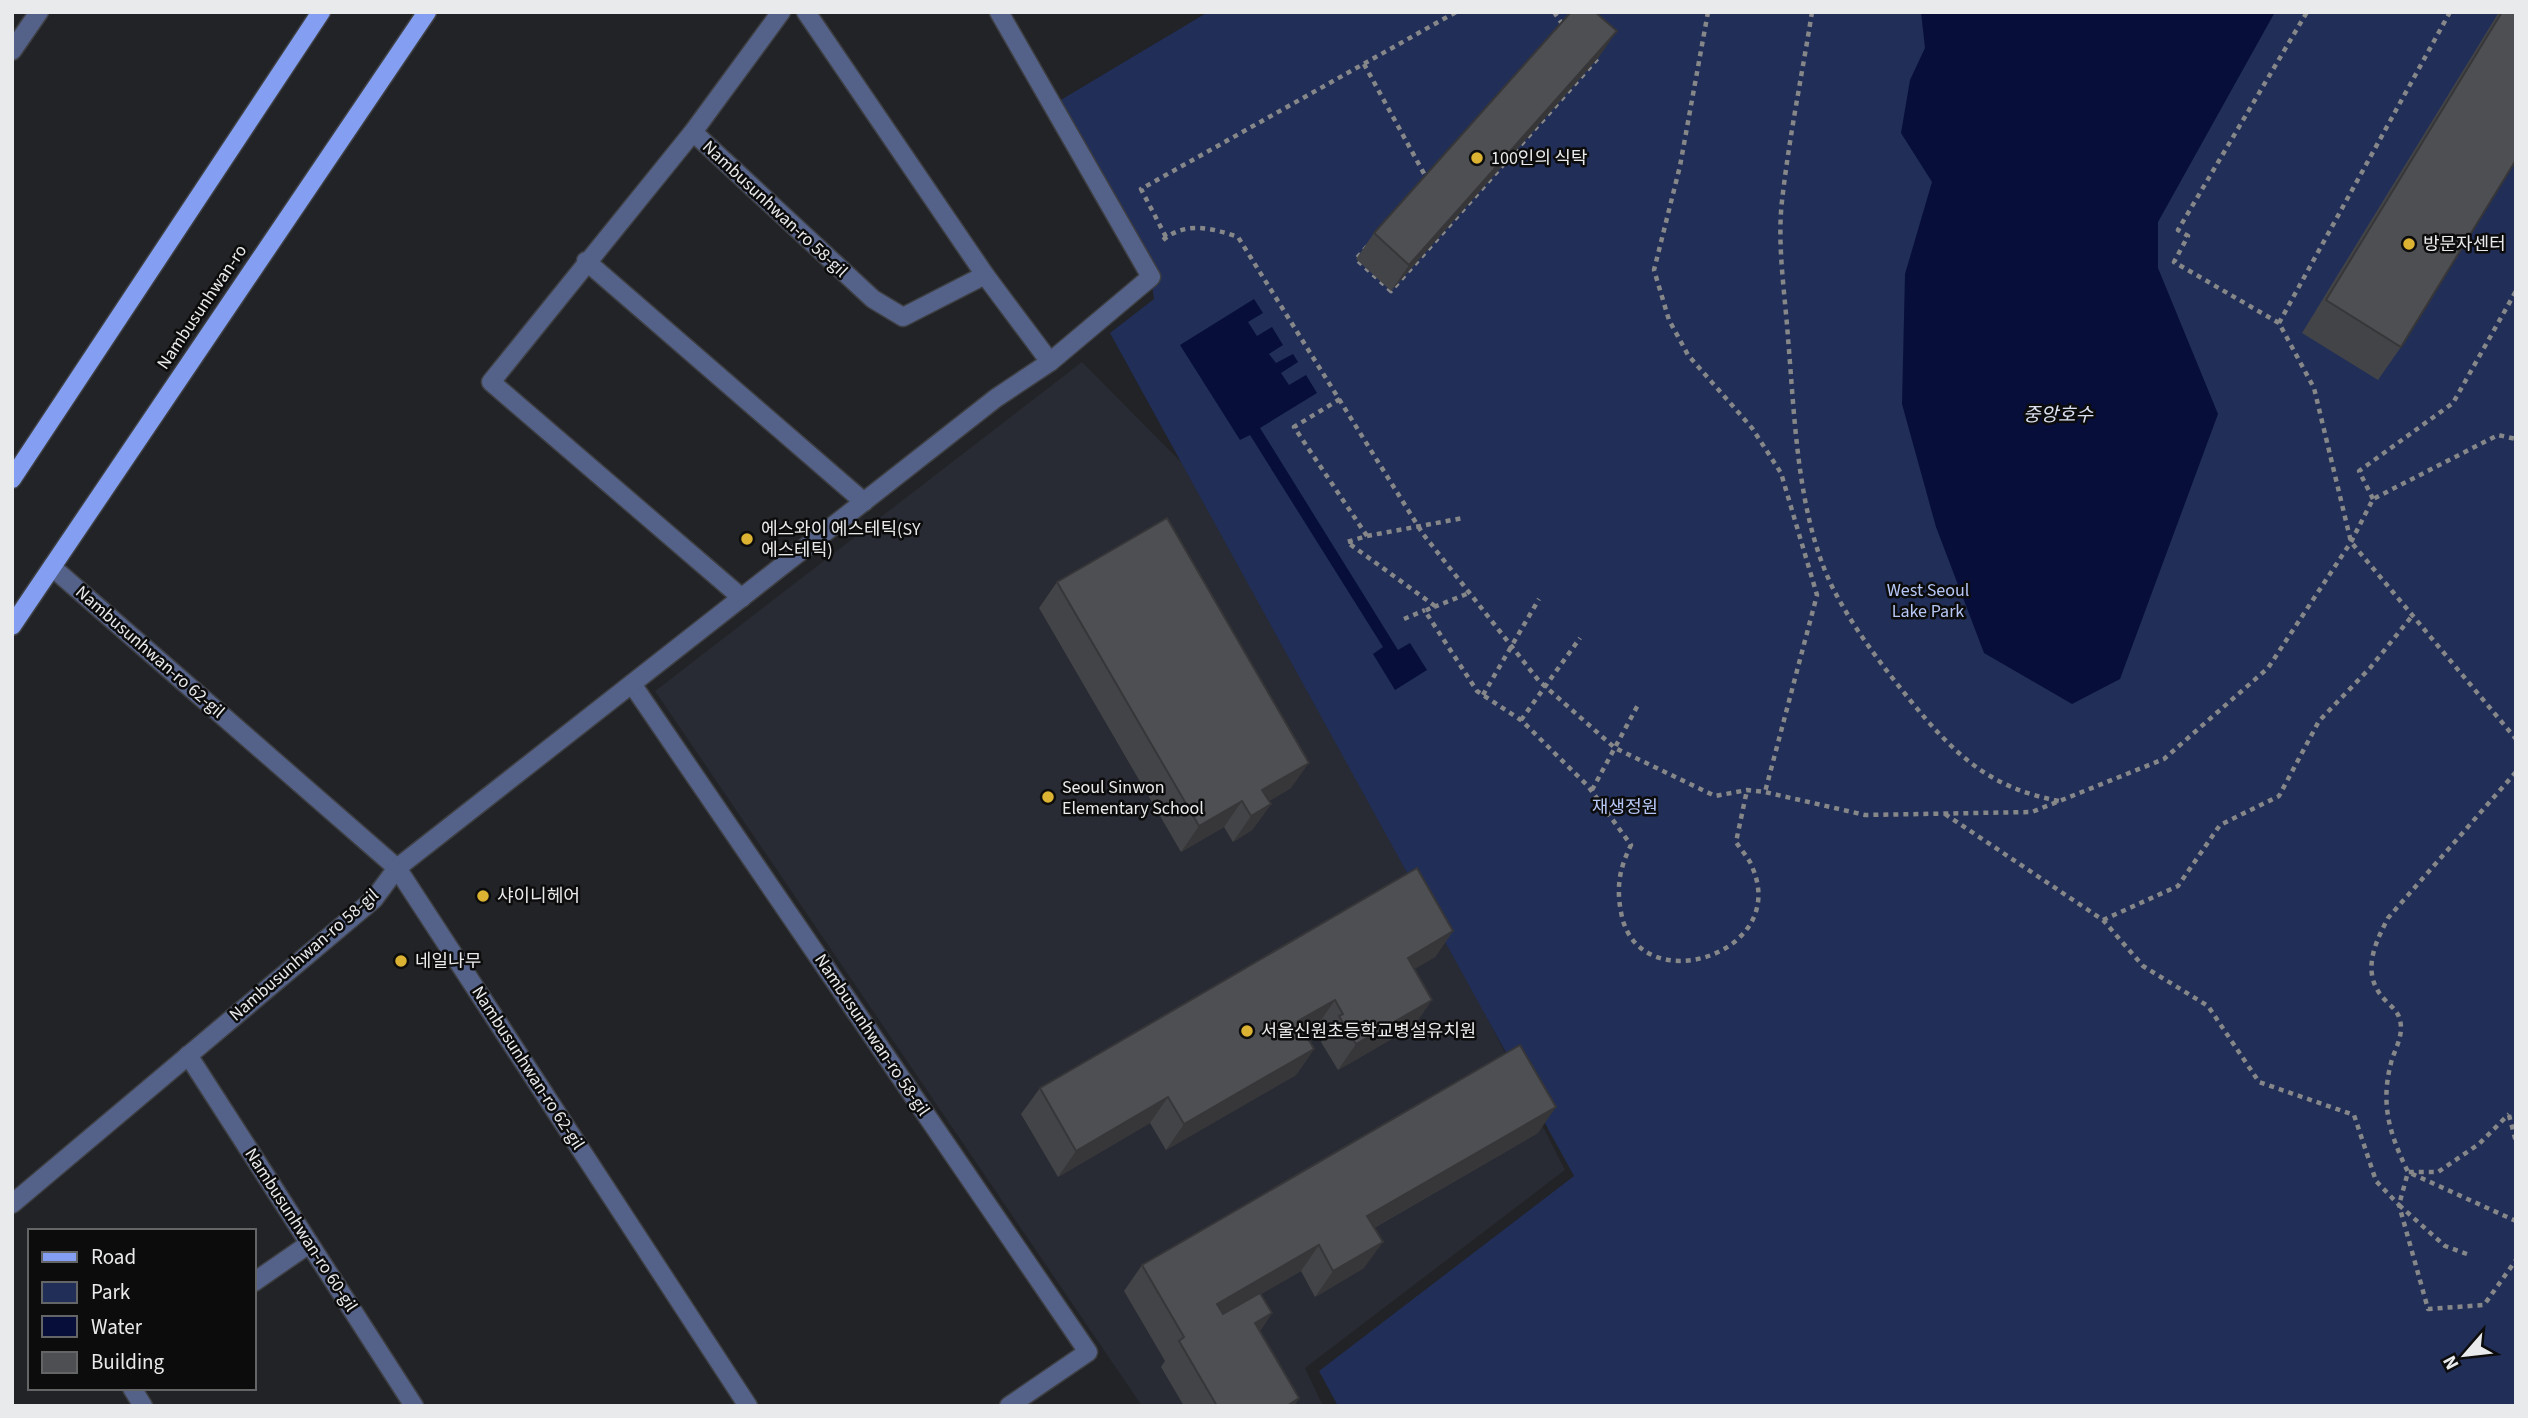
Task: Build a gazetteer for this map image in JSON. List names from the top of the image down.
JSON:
{
  "streets": {
    "main road": ["Nambusunhwan-ro"],
    "street": ["Nambusunhwan-ro 58-gil", "Nambusunhwan-ro 62-gil", "Nambusunhwan-ro 60-gil"]
  },
  "crossings": [
    ["Nambusunhwan-ro 58-gil", "Nambusunhwan-ro 62-gil"],
    ["Nambusunhwan-ro 58-gil", "Nambusunhwan-ro 60-gil"],
    ["Nambusunhwan-ro", "Nambusunhwan-ro 62-gil"]
  ],
  "water": ["중앙호수"],
  "parks": ["West Seoul Lake Park", "재생정원"],
  "places": [
    "100인의 식탁",
    "방문자센터",
    "에스와이 에스테틱(SY 에스테틱)",
    "Seoul Sinwon Elementary School",
    "샤이니헤어",
    "네일나무",
    "서울신원초등학교병설유치원"
  ],
  "legend": [
    "Road",
    "Park",
    "Water",
    "Building"
  ],
  "north": "bottom left"
}
